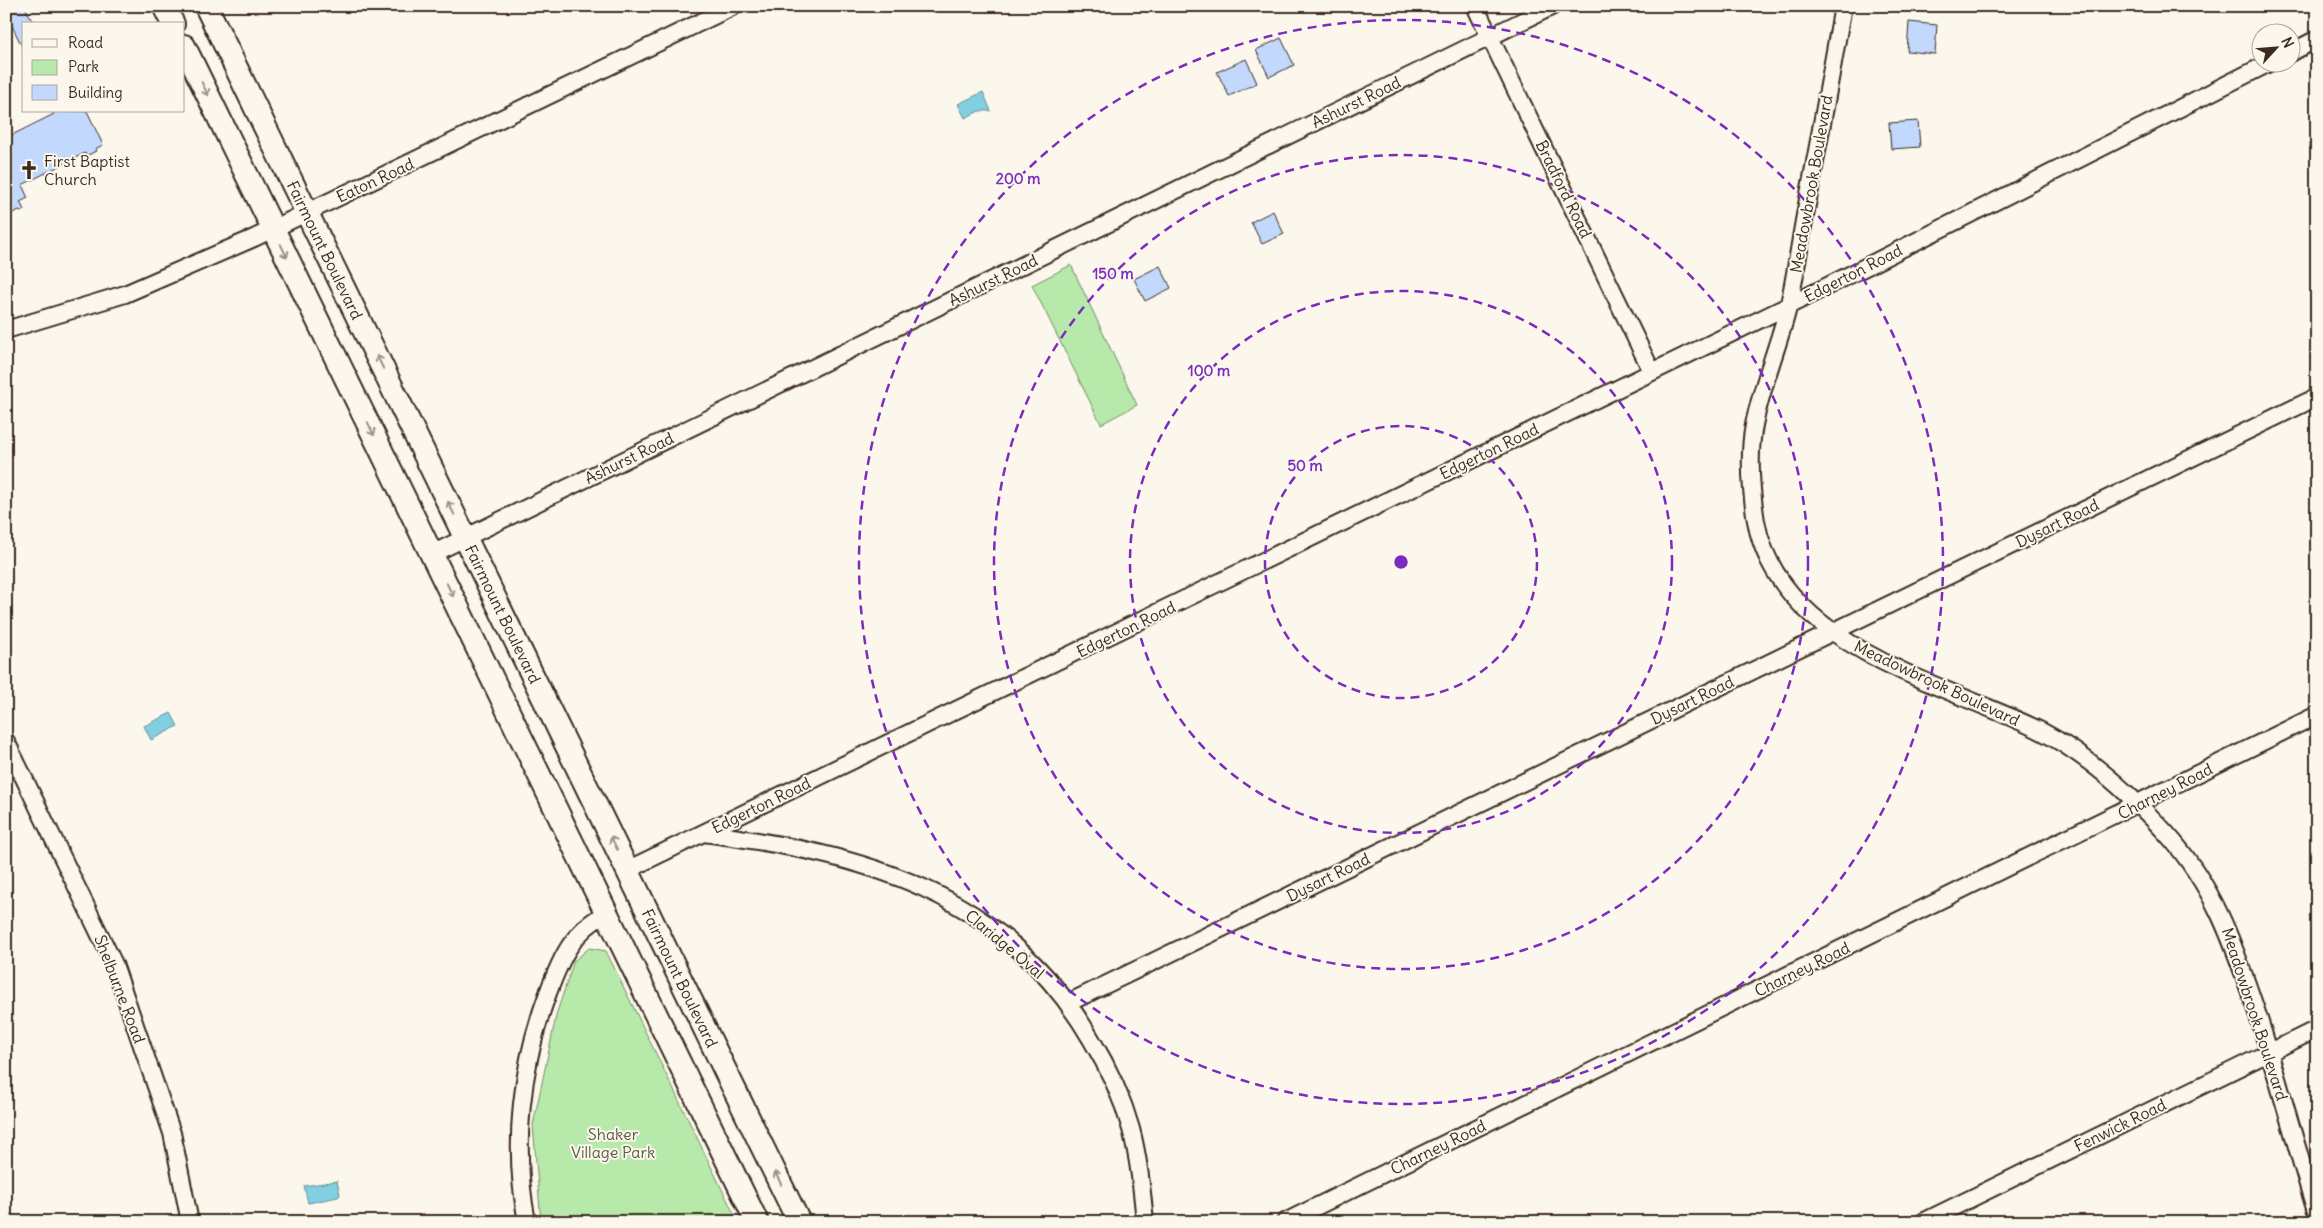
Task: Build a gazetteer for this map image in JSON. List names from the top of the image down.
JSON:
{
  "streets": {
    "main road": ["Fairmount Boulevard"],
    "street": [
      "Ashurst Road",
      "Eaton Road",
      "Meadowbrook Boulevard",
      "Bradford Road",
      "Edgerton Road",
      "Dysart Road",
      "Charney Road",
      "Claridge Oval",
      "Shelburne Road",
      "Fenwick Road"
    ]
  },
  "crossings": [
    ["Ashurst Road", "Bradford Road"],
    ["Ashurst Road", "Fairmount Boulevard"],
    ["Eaton Road", "Fairmount Boulevard"],
    ["Meadowbrook Boulevard", "Edgerton Road"],
    ["Meadowbrook Boulevard", "Dysart Road"],
    ["Meadowbrook Boulevard", "Charney Road"],
    ["Meadowbrook Boulevard", "Fenwick Road"],
    ["Bradford Road", "Edgerton Road"],
    ["Edgerton Road", "Claridge Oval"],
    ["Dysart Road", "Claridge Oval"]
  ],
  "parks": ["Shaker Village Park"],
  "places": {
    "church": ["First Baptist Church"]
  },
  "legend": ["Road", "Park", "Building"],
  "north": "top right",
  "rings": [
    "200 m",
    "150 m",
    "100 m",
    "50 m"
  ]
}
